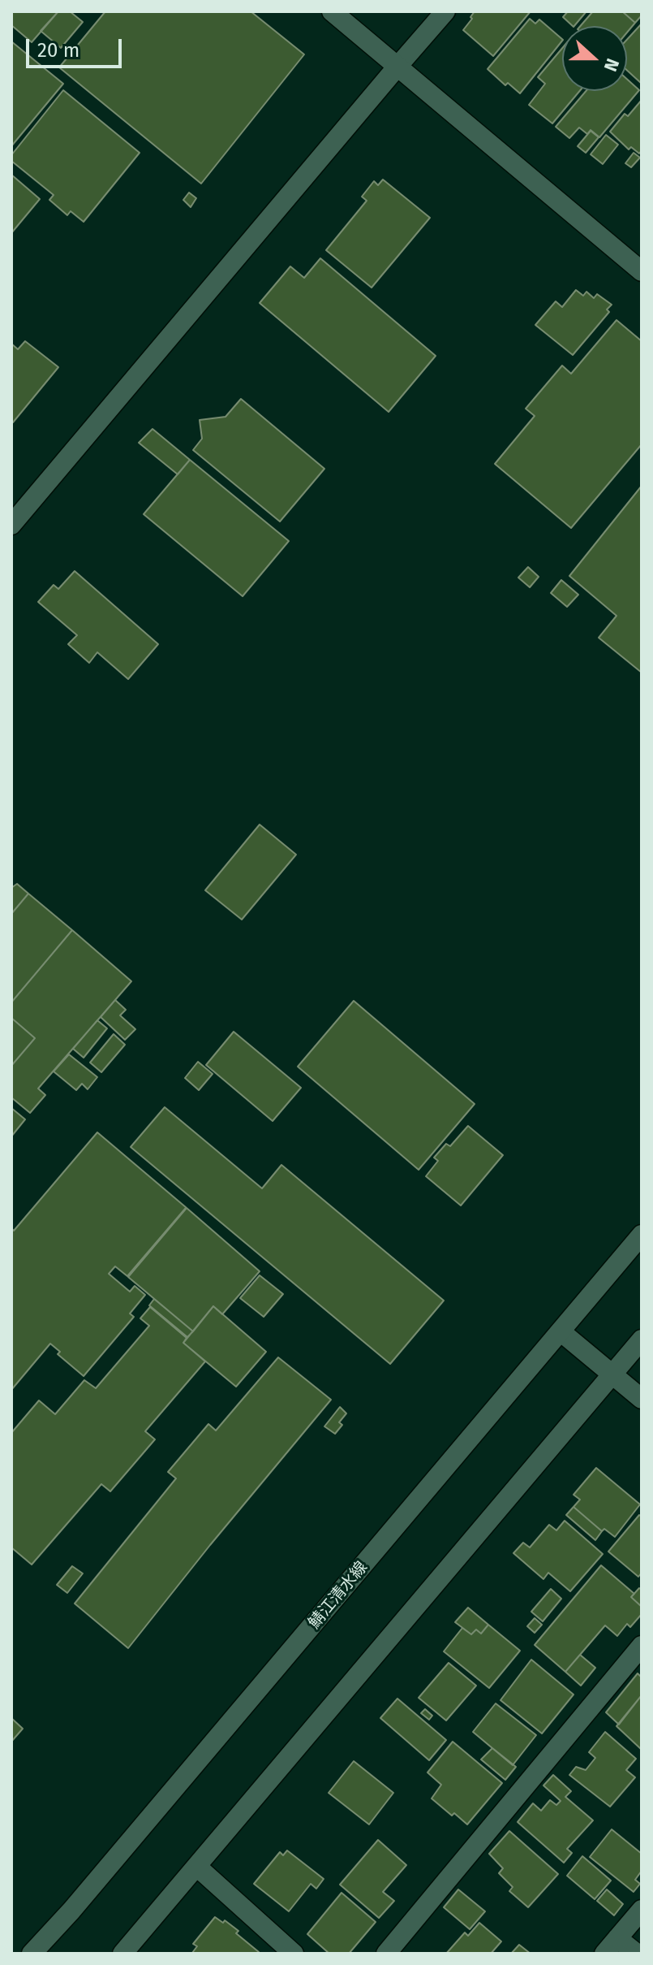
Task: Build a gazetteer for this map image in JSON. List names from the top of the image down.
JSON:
{
  "streets": {
    "street": ["鯖江清水線"]
  },
  "scale_bar": "20 m",
  "north": "right"
}
